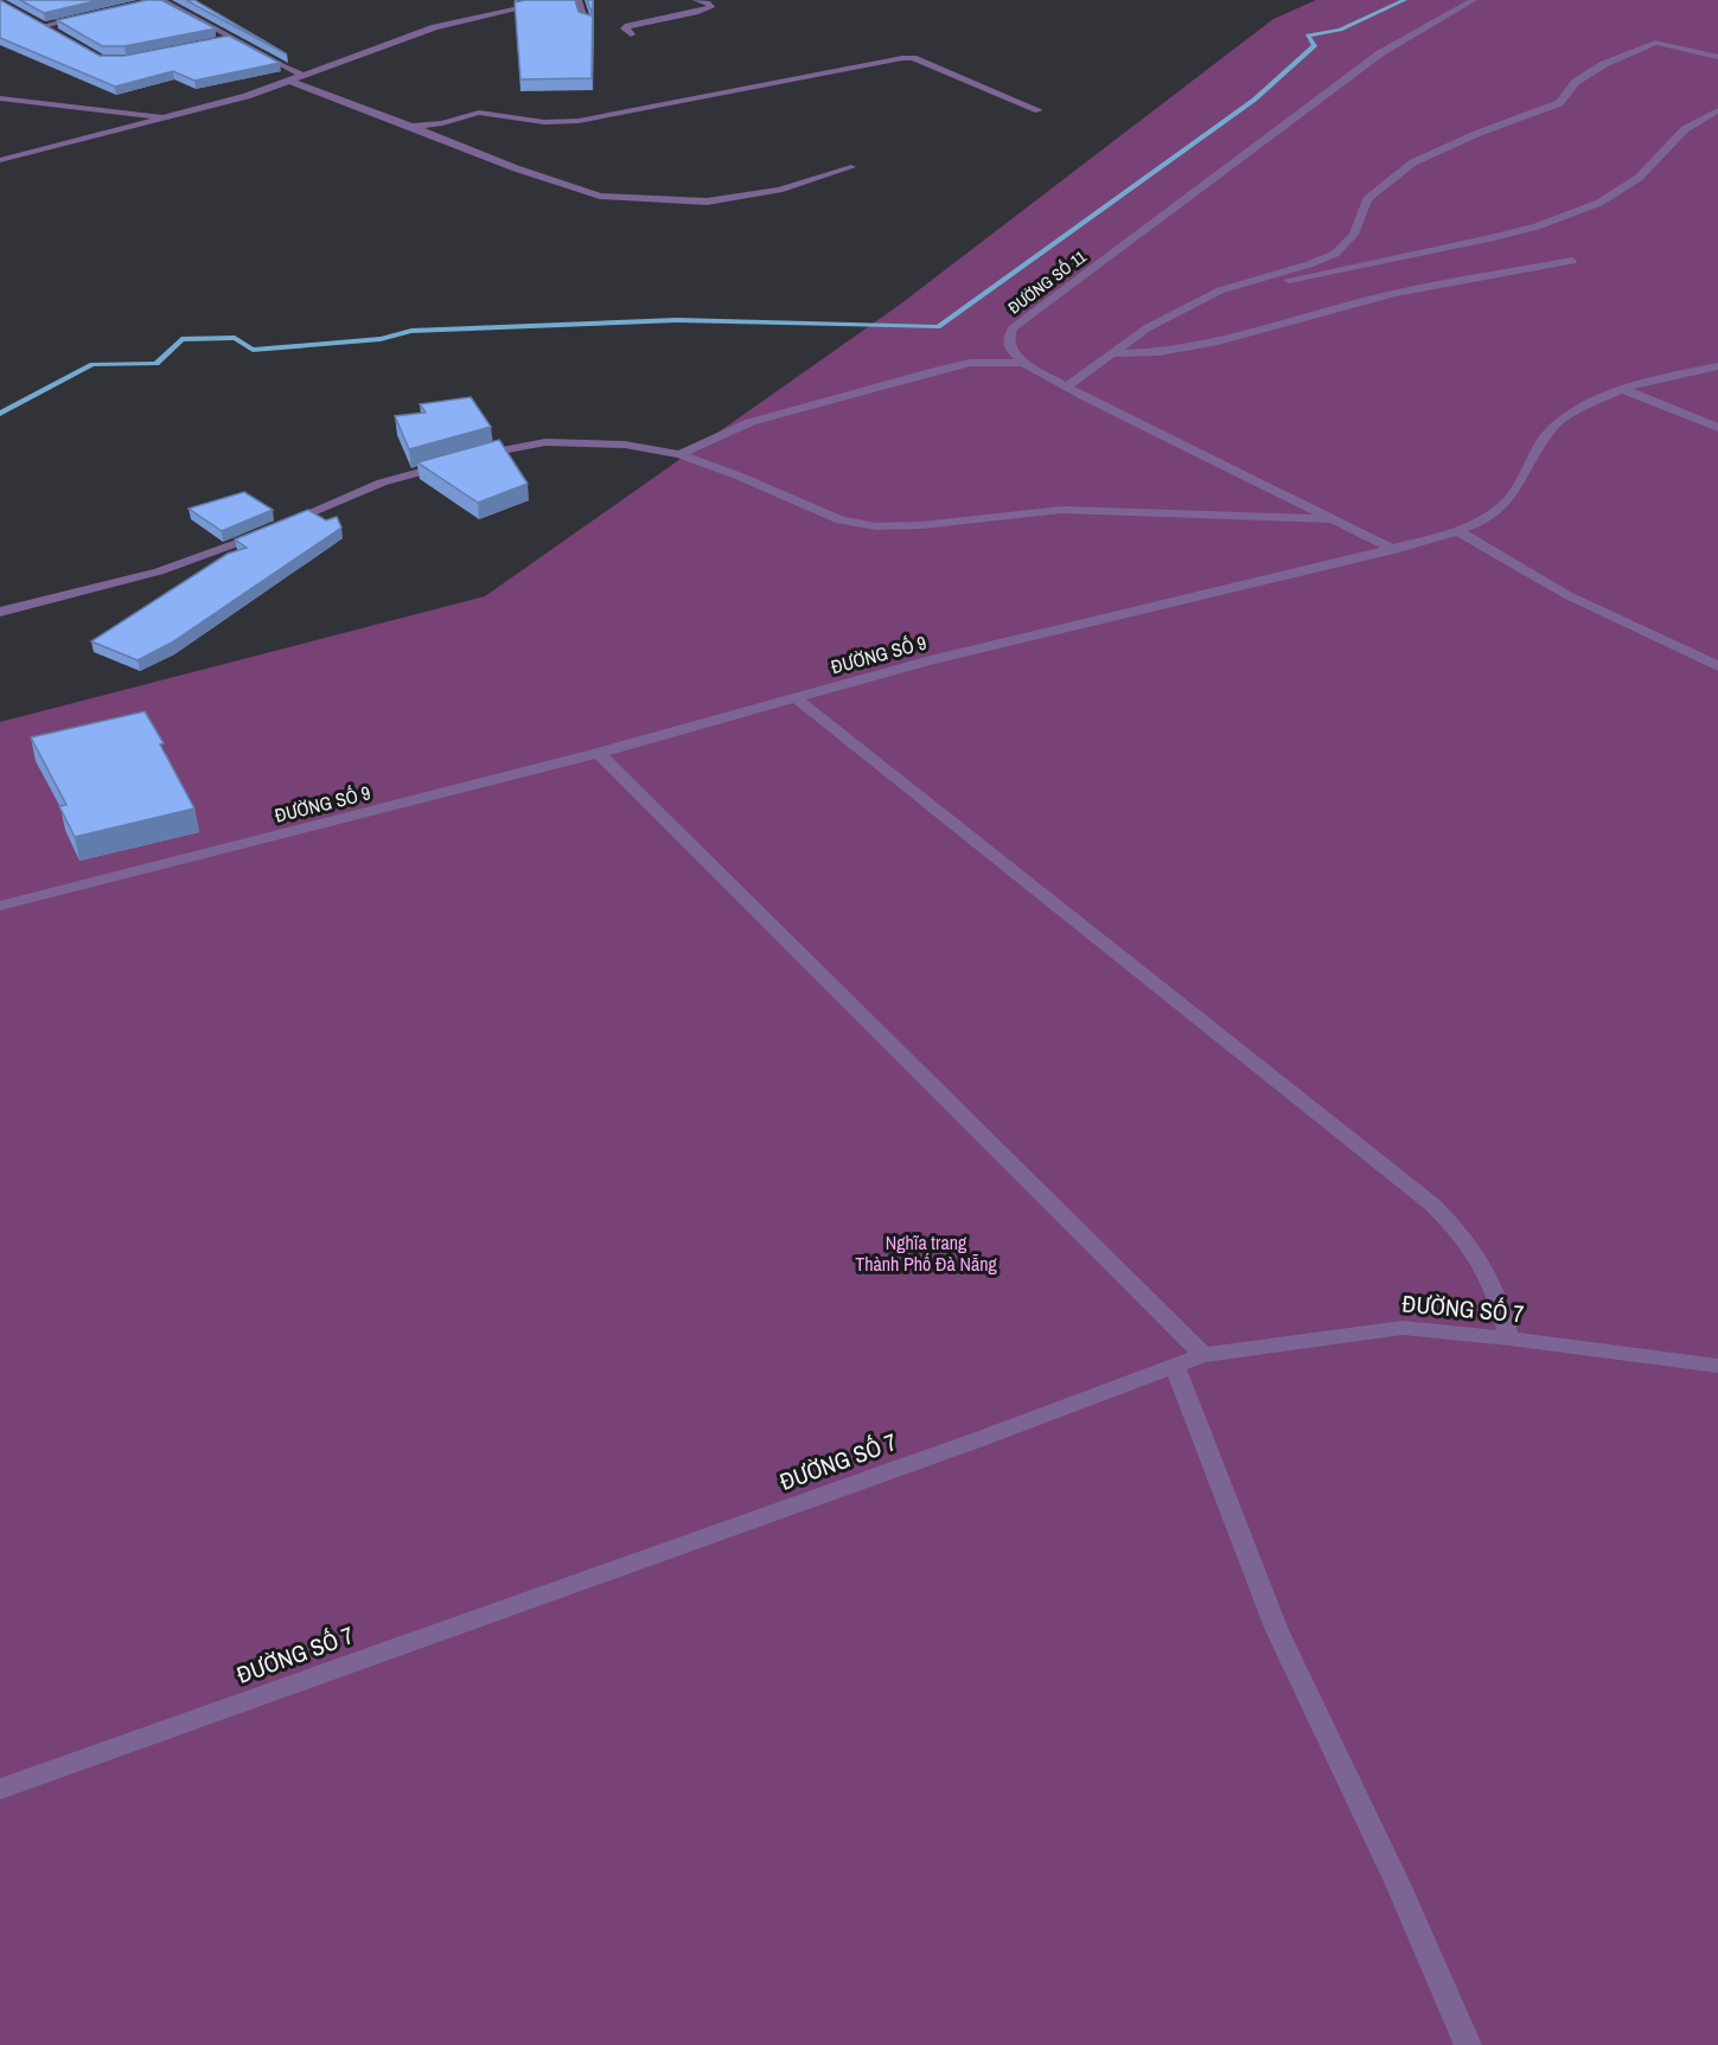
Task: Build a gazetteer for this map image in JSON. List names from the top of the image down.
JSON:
{
  "streets": {
    "street": ["ĐƯỜNG SỐ 11", "ĐƯỜNG SỐ 9", "ĐƯỜNG SỐ 7"]
  },
  "parks": ["Nghĩa trang Thành Phố Đà Nẵng"]
}
